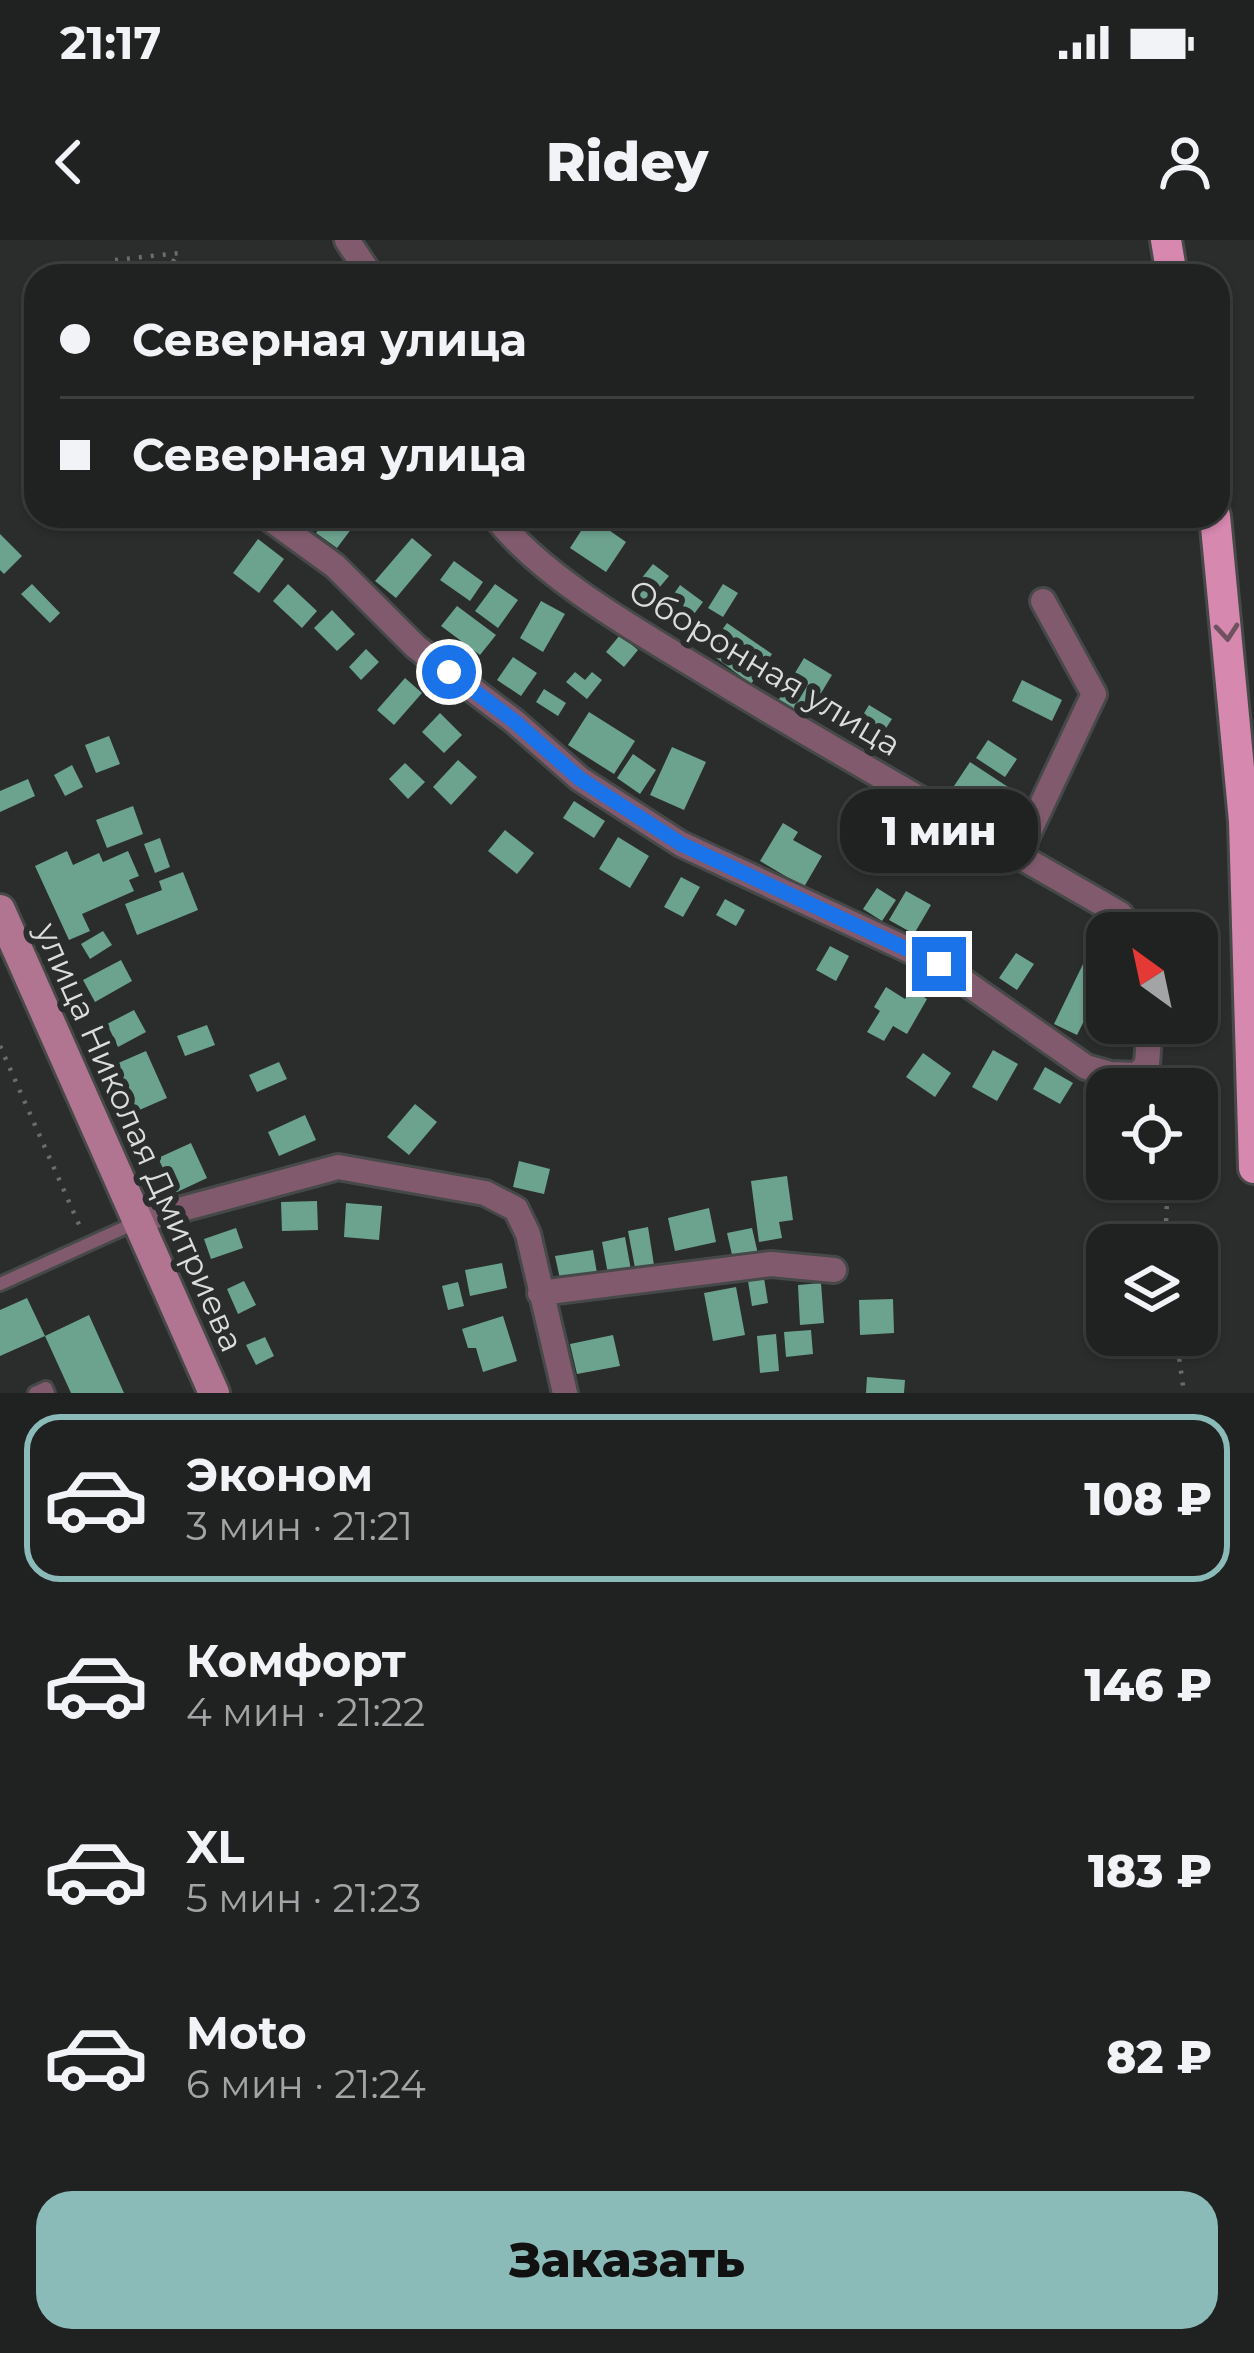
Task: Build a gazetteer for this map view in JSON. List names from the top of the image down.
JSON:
{
  "streets": {
    "street": ["Оборонная улица", "улица Николая Дмитриева"]
  },
  "north": "top left",
  "page": {
    "status": "21:17",
    "header": "Ridey",
    "banner": ["Северная улица", "Северная улица"],
    "bubble": "1 мин",
    "list": [
      {
        "name": "Эконом",
        "note": "3 мин · 21:21",
        "value": "108 ₽"
      },
      {
        "name": "Комфорт",
        "note": "4 мин · 21:22",
        "value": "146 ₽"
      },
      {
        "name": "XL",
        "note": "5 мин · 21:23",
        "value": "183 ₽"
      },
      {
        "name": "Moto",
        "note": "6 мин · 21:24",
        "value": "82 ₽"
      }
    ],
    "buttons": "Заказать"
  }
}
